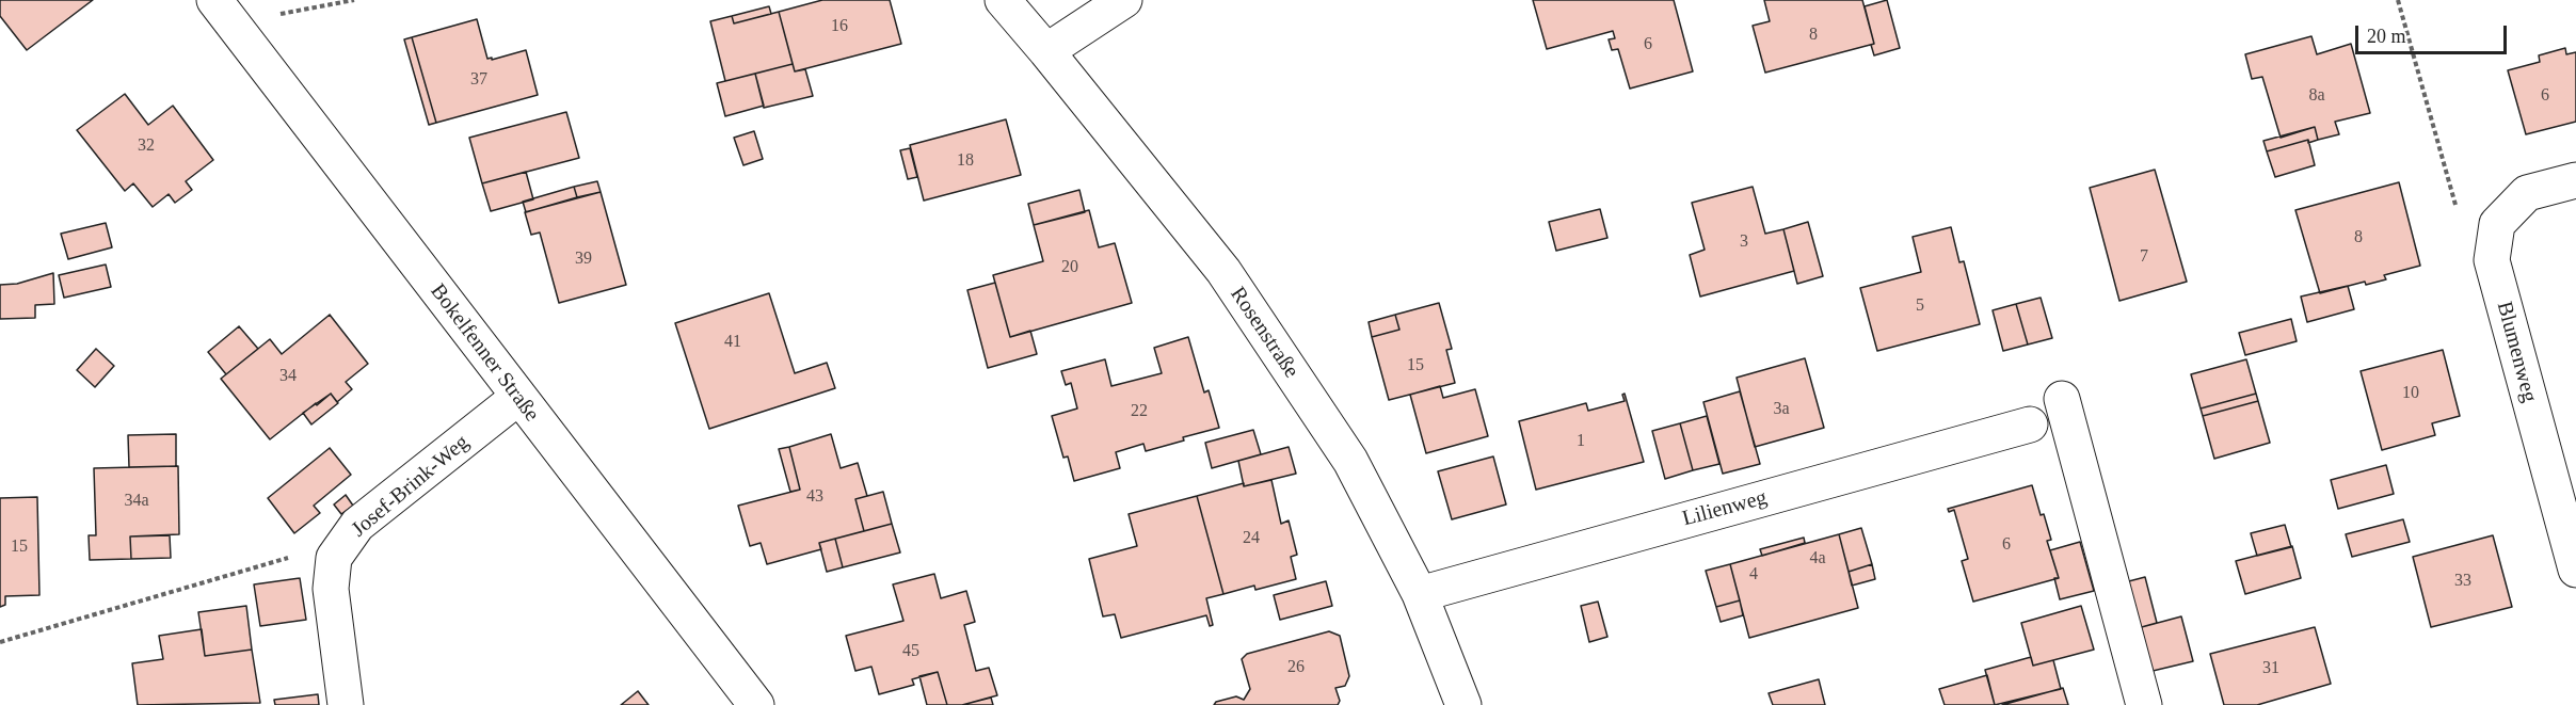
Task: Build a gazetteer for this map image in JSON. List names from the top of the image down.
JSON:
{
  "streets": {
    "street": [
      "Rosenstraße",
      "Blumenweg",
      "Bokelfenner Straße",
      "Josef-Brink-Weg",
      "Lilienweg"
    ]
  },
  "crossings": [
    ["Rosenstraße", "Lilienweg"],
    ["Bokelfenner Straße", "Josef-Brink-Weg"]
  ],
  "house_numbers": [
    "16",
    "8",
    "6",
    "37",
    "8a",
    "6",
    "32",
    "18",
    "8",
    "3",
    "7",
    "39",
    "20",
    "5",
    "41",
    "15",
    "34",
    "10",
    "3a",
    "22",
    "1",
    "43",
    "34a",
    "24",
    "6",
    "15",
    "4a",
    "4",
    "33",
    "45",
    "26",
    "31"
  ],
  "scale_bar": "20 m"
}
